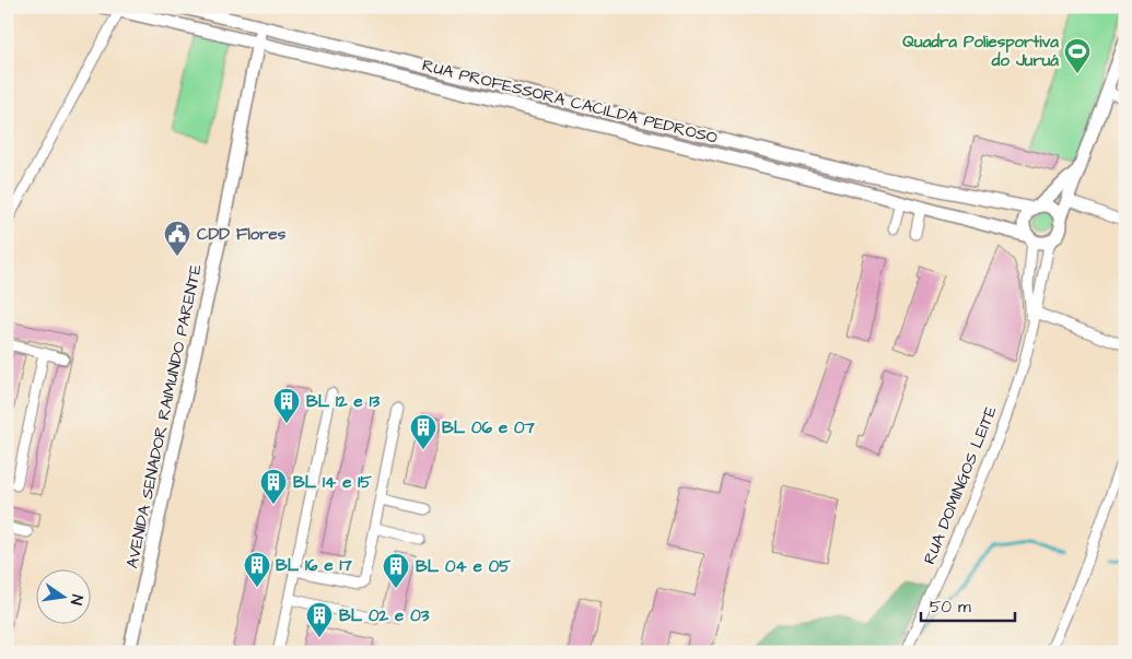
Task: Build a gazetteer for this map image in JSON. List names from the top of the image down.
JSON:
{
  "streets": {
    "street": ["RUA PROFESSORA CACILDA PEDROSO", "AVENIDA SENADOR RAIMUNDO PARENTE", "RUA DOMINGOS LEITE"]
  },
  "crossings": [
    ["RUA PROFESSORA CACILDA PEDROSO", "AVENIDA SENADOR RAIMUNDO PARENTE"],
    ["RUA PROFESSORA CACILDA PEDROSO", "RUA DOMINGOS LEITE"]
  ],
  "places": {
    "sports": ["Quadra Poliesportiva do Juruá"],
    "public building": ["CDD Flores"],
    "building": [
      "BL 12 e 13",
      "BL 06 e 07",
      "BL 14 e 15",
      "BL 16 e 17",
      "BL 04 e 05",
      "BL 02 e 03"
    ]
  },
  "scale_bar": "50 m",
  "north": "right"
}
